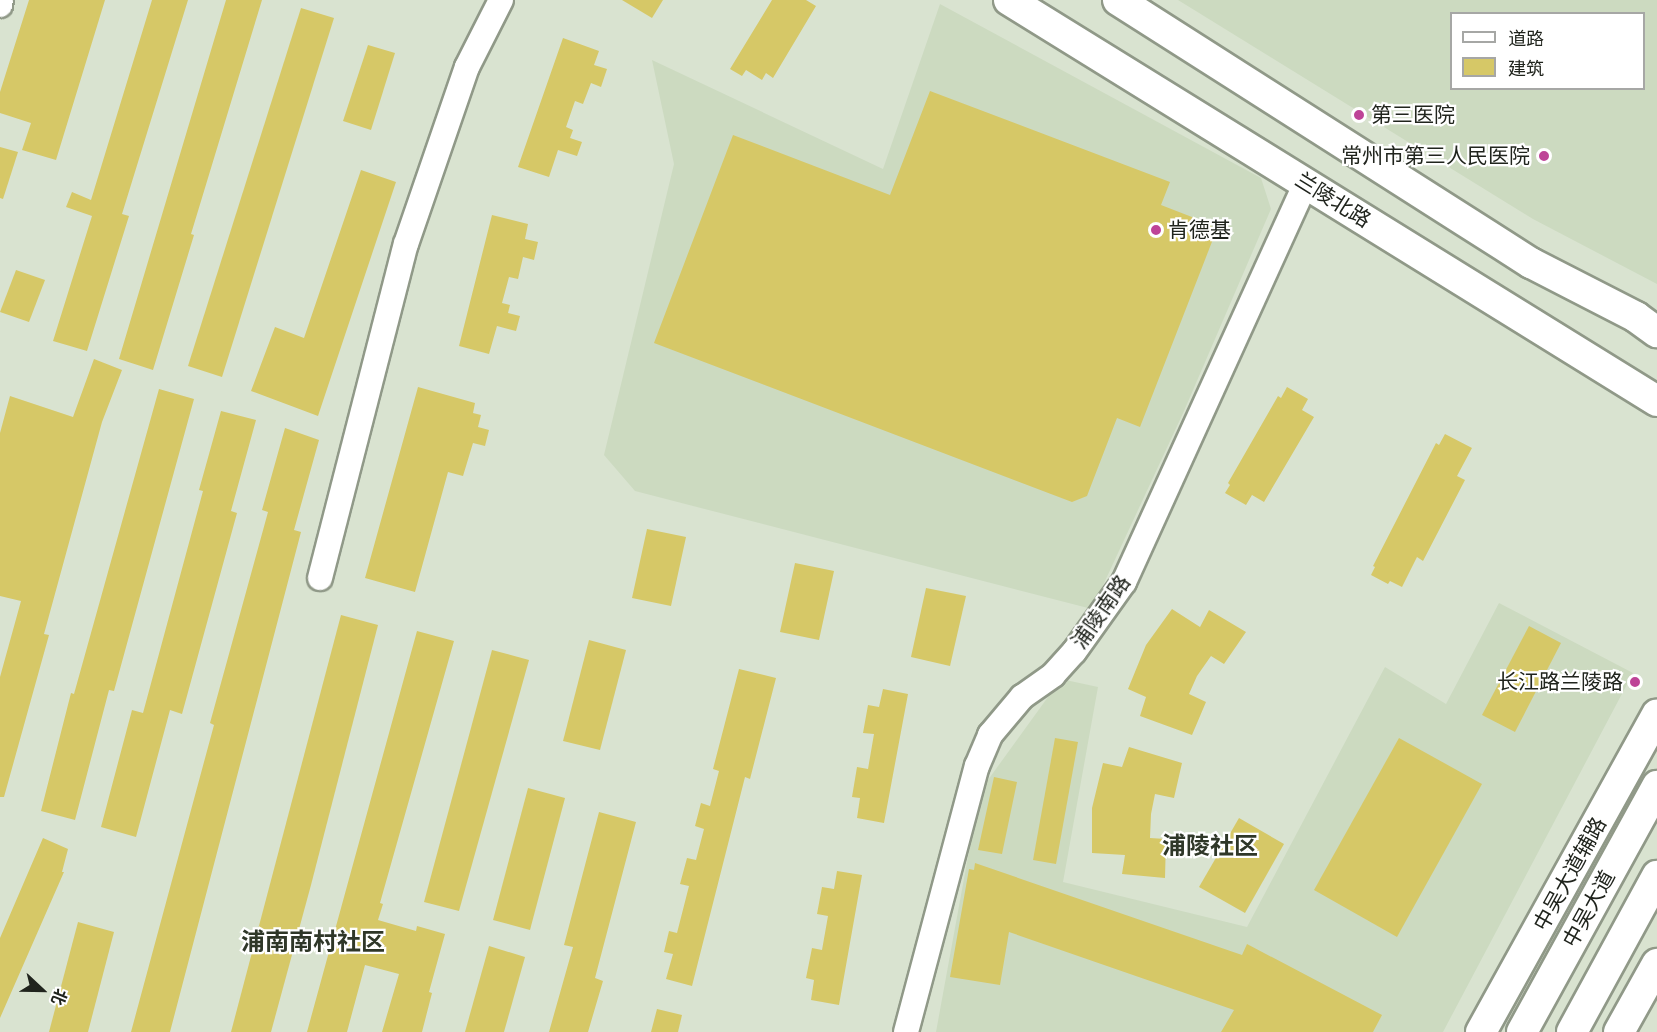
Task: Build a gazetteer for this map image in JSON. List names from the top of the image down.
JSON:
{
  "streets": {
    "main road": ["兰陵北路", "中吴大道辅路", "中吴大道"],
    "street": ["浦陵南路"]
  },
  "crossings": [
    ["兰陵北路", "浦陵南路"]
  ],
  "districts": ["浦陵社区", "浦南南村社区"],
  "places": [
    "第三医院",
    "常州市第三人民医院",
    "肯德基",
    "长江路兰陵路"
  ],
  "legend": ["道路", "建筑"],
  "north": "right"
}
